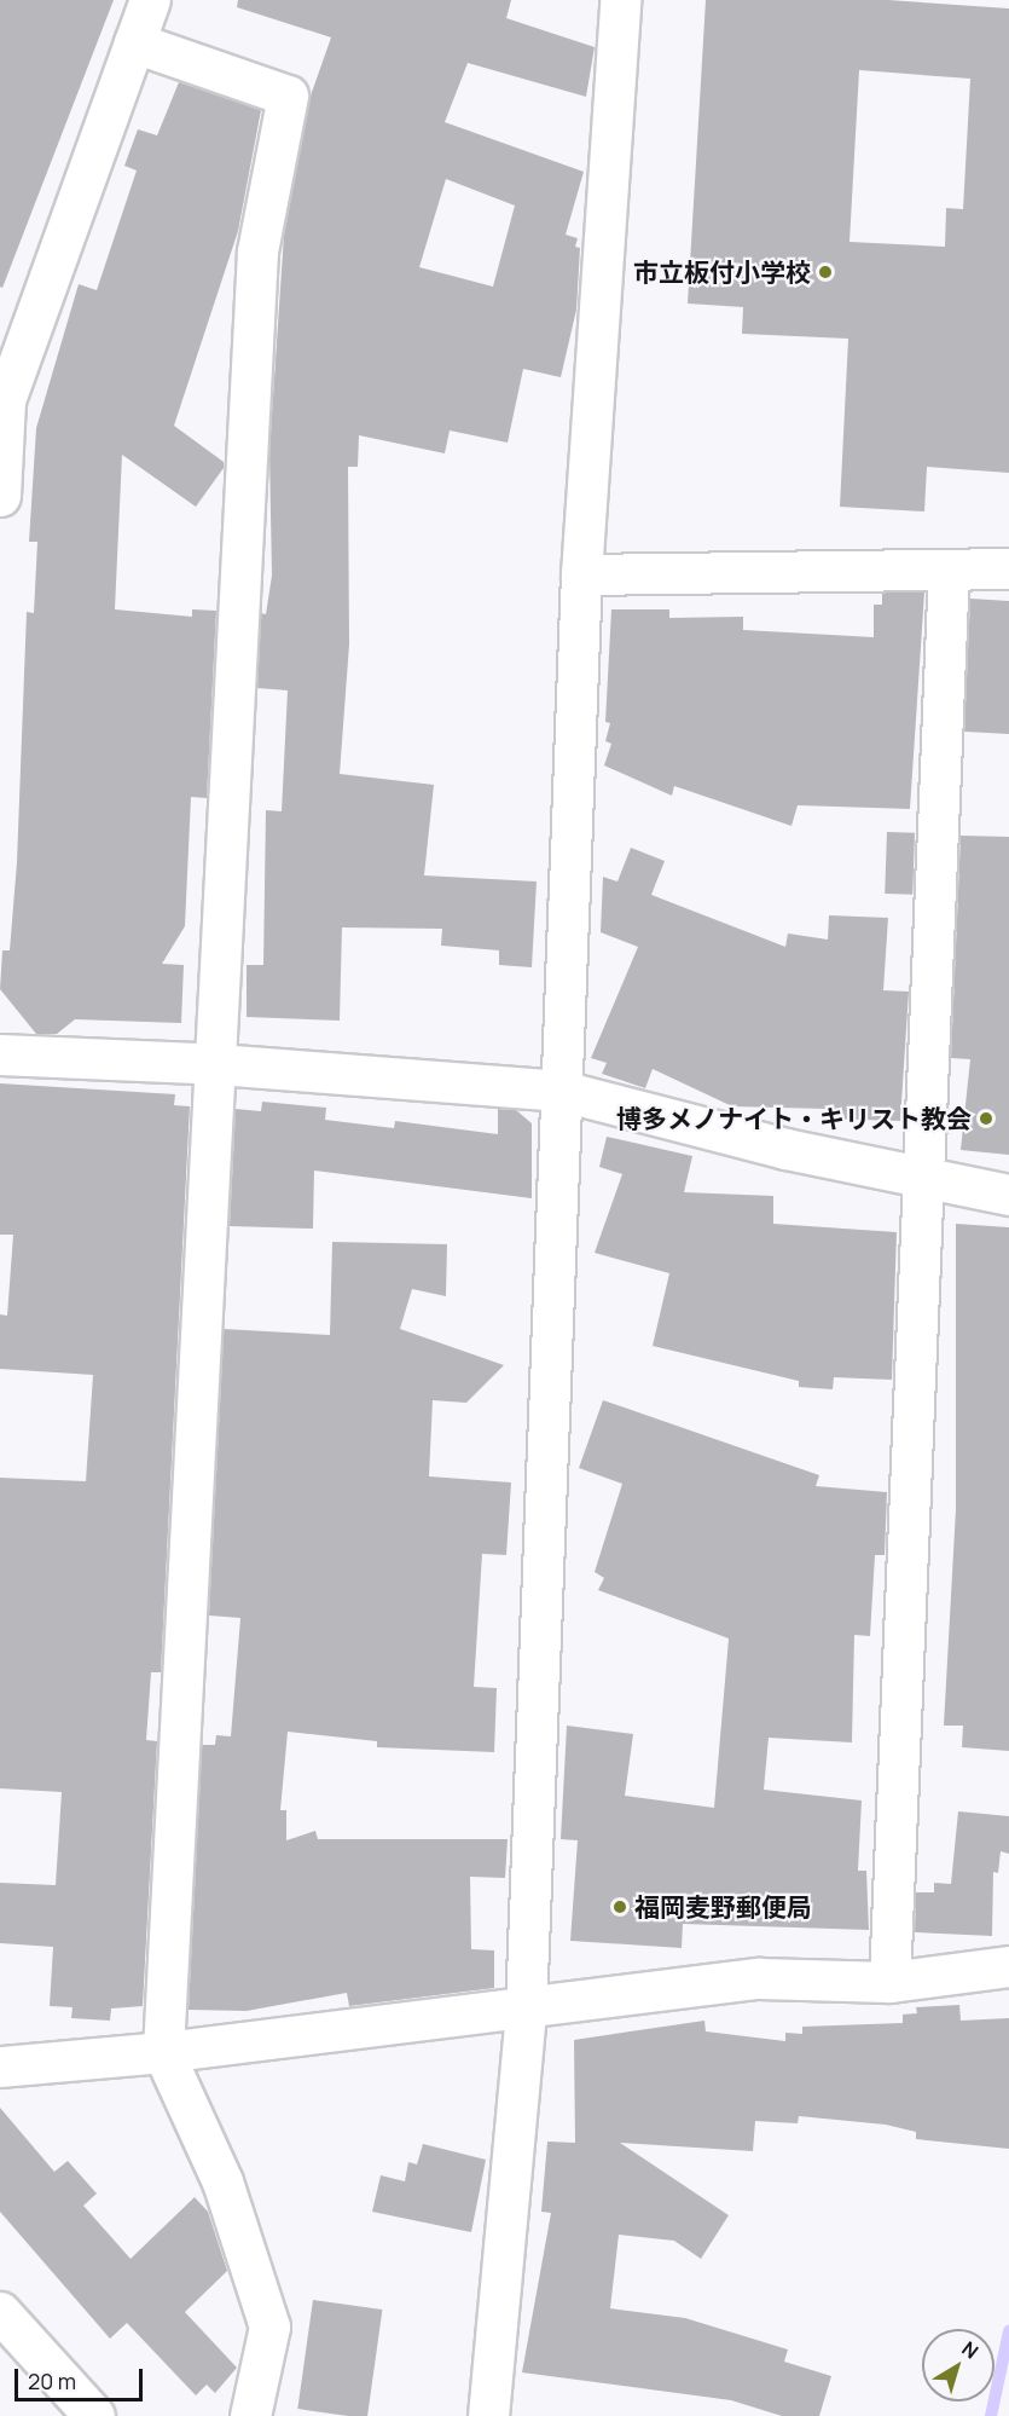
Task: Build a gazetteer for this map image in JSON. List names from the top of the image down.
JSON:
{
  "places": ["市立板付小学校", "博多メノナイト・キリスト教会", "福岡麦野郵便局"],
  "scale_bar": "20 m",
  "north": "top right"
}
